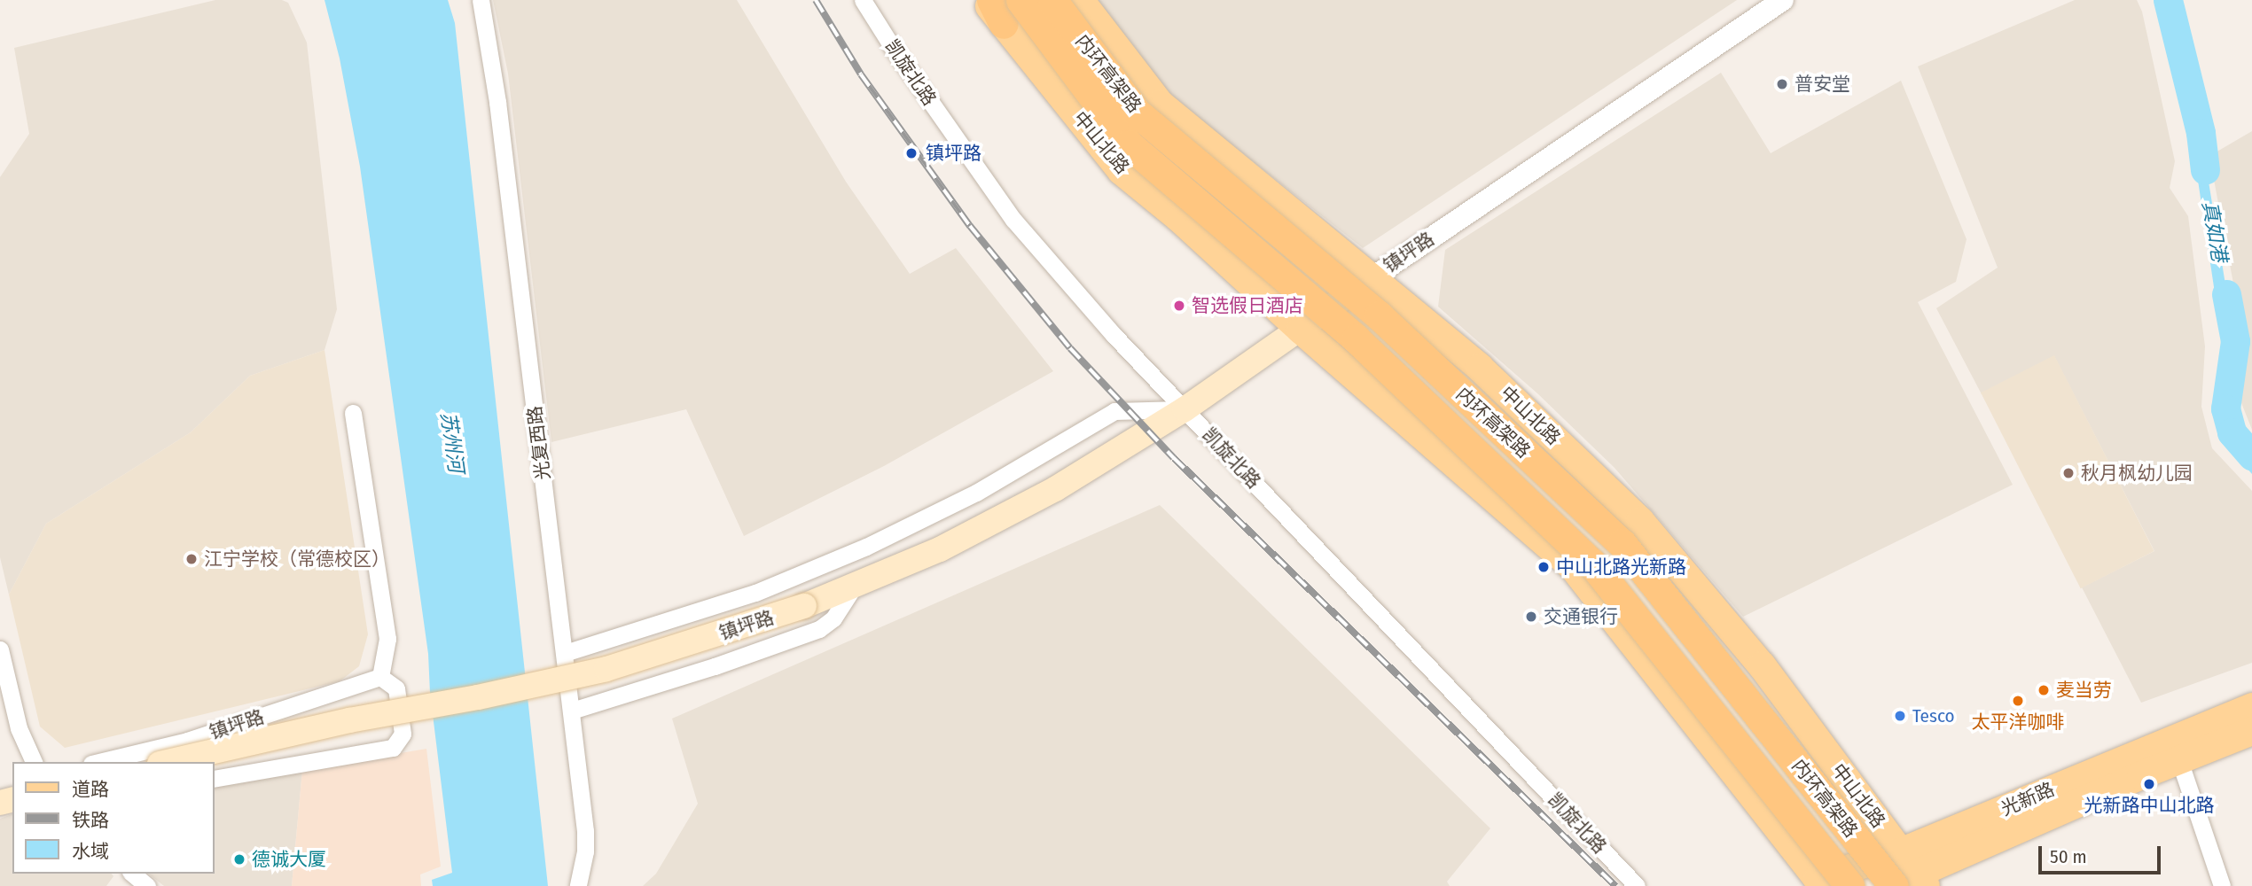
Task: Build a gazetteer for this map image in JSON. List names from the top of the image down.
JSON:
{
  "streets": {
    "highway": ["内环高架路"],
    "main road": ["中山北路", "镇坪路", "光新路"],
    "street": ["凯旋北路", "光复西路"]
  },
  "crossings": [
    ["凯旋北路", "镇坪路"],
    ["内环高架路", "中山北路"],
    ["内环高架路", "光新路"],
    ["中山北路", "镇坪路"],
    ["中山北路", "光新路"]
  ],
  "water": ["真如港", "苏州河"],
  "places": [
    "普安堂",
    "镇坪路",
    "智选假日酒店",
    "秋月枫幼儿园",
    "江宁学校（常德校区）",
    "中山北路光新路",
    "交通银行",
    "麦当劳",
    "太平洋咖啡",
    "Tesco",
    "光新路中山北路",
    "德诚大厦"
  ],
  "legend": ["道路", "铁路", "水域"],
  "scale_bar": "50 m"
}
